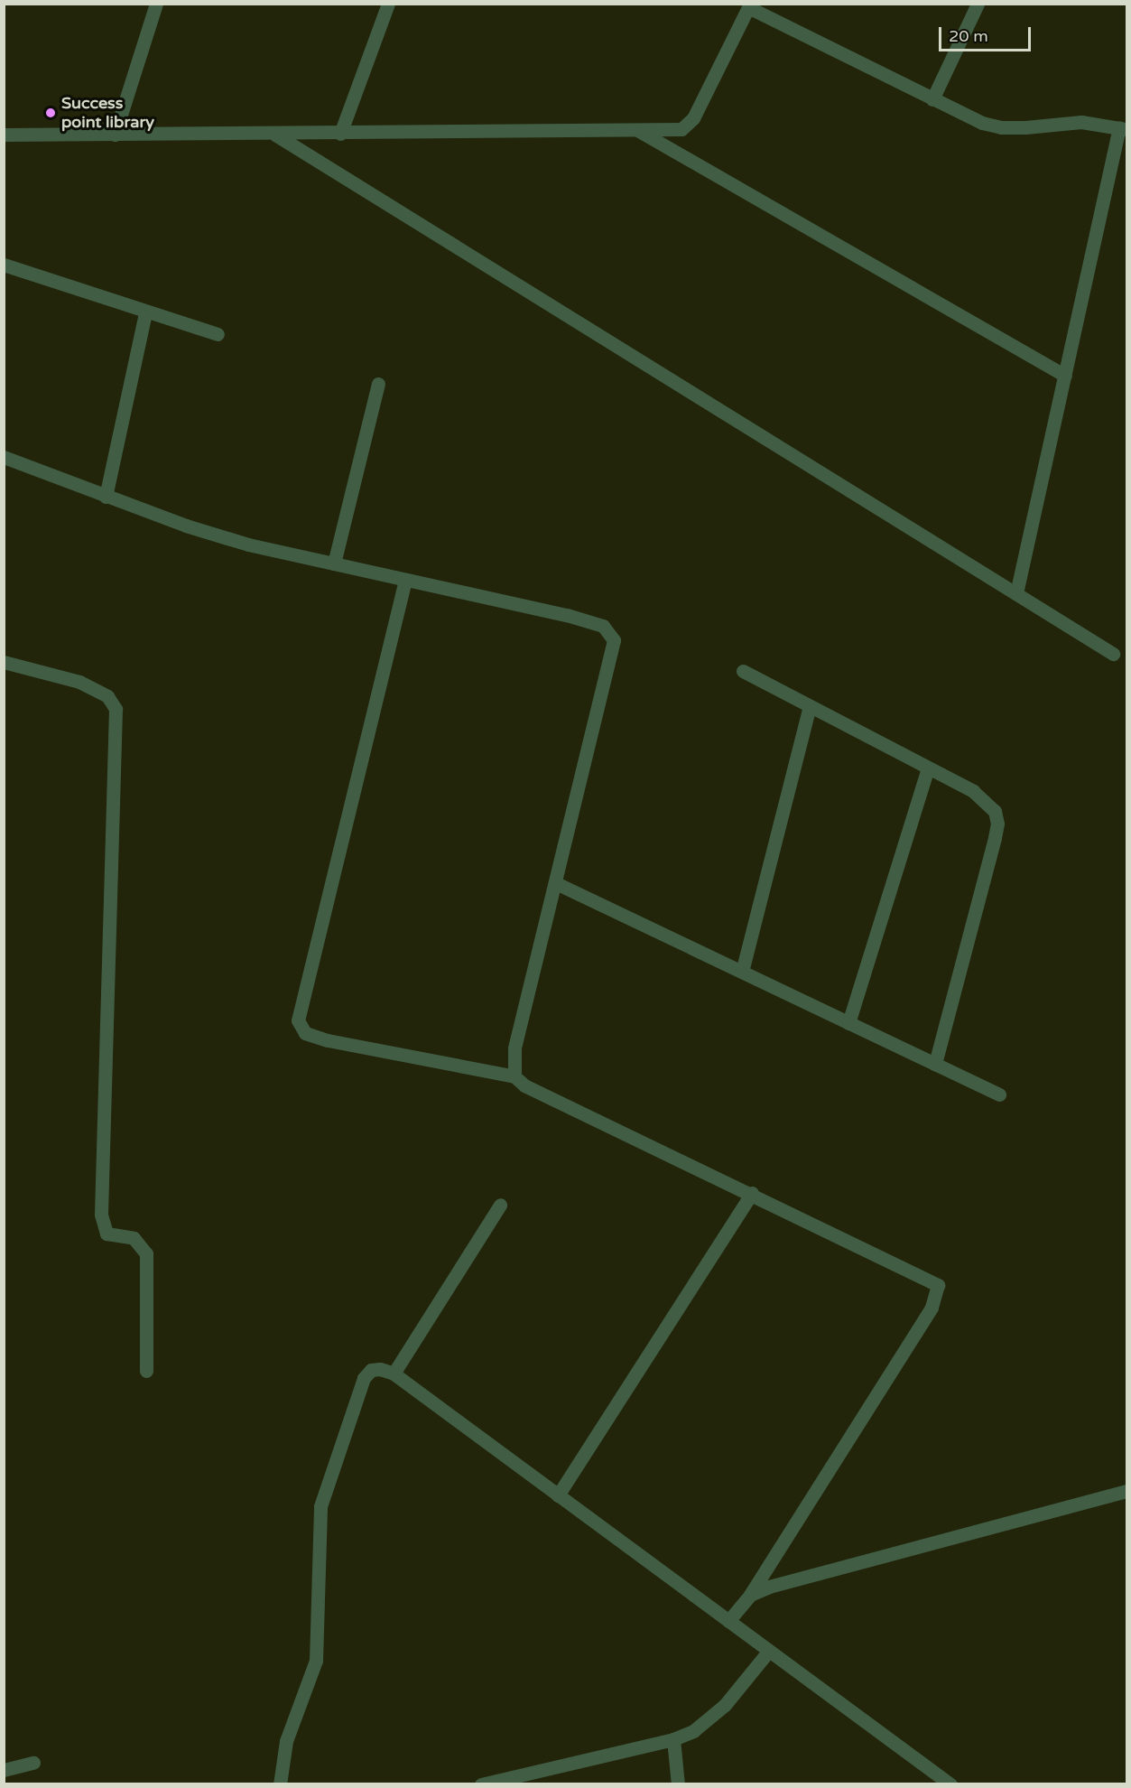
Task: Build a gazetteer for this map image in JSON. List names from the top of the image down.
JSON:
{
  "places": ["Success point library"],
  "scale_bar": "20 m"
}
